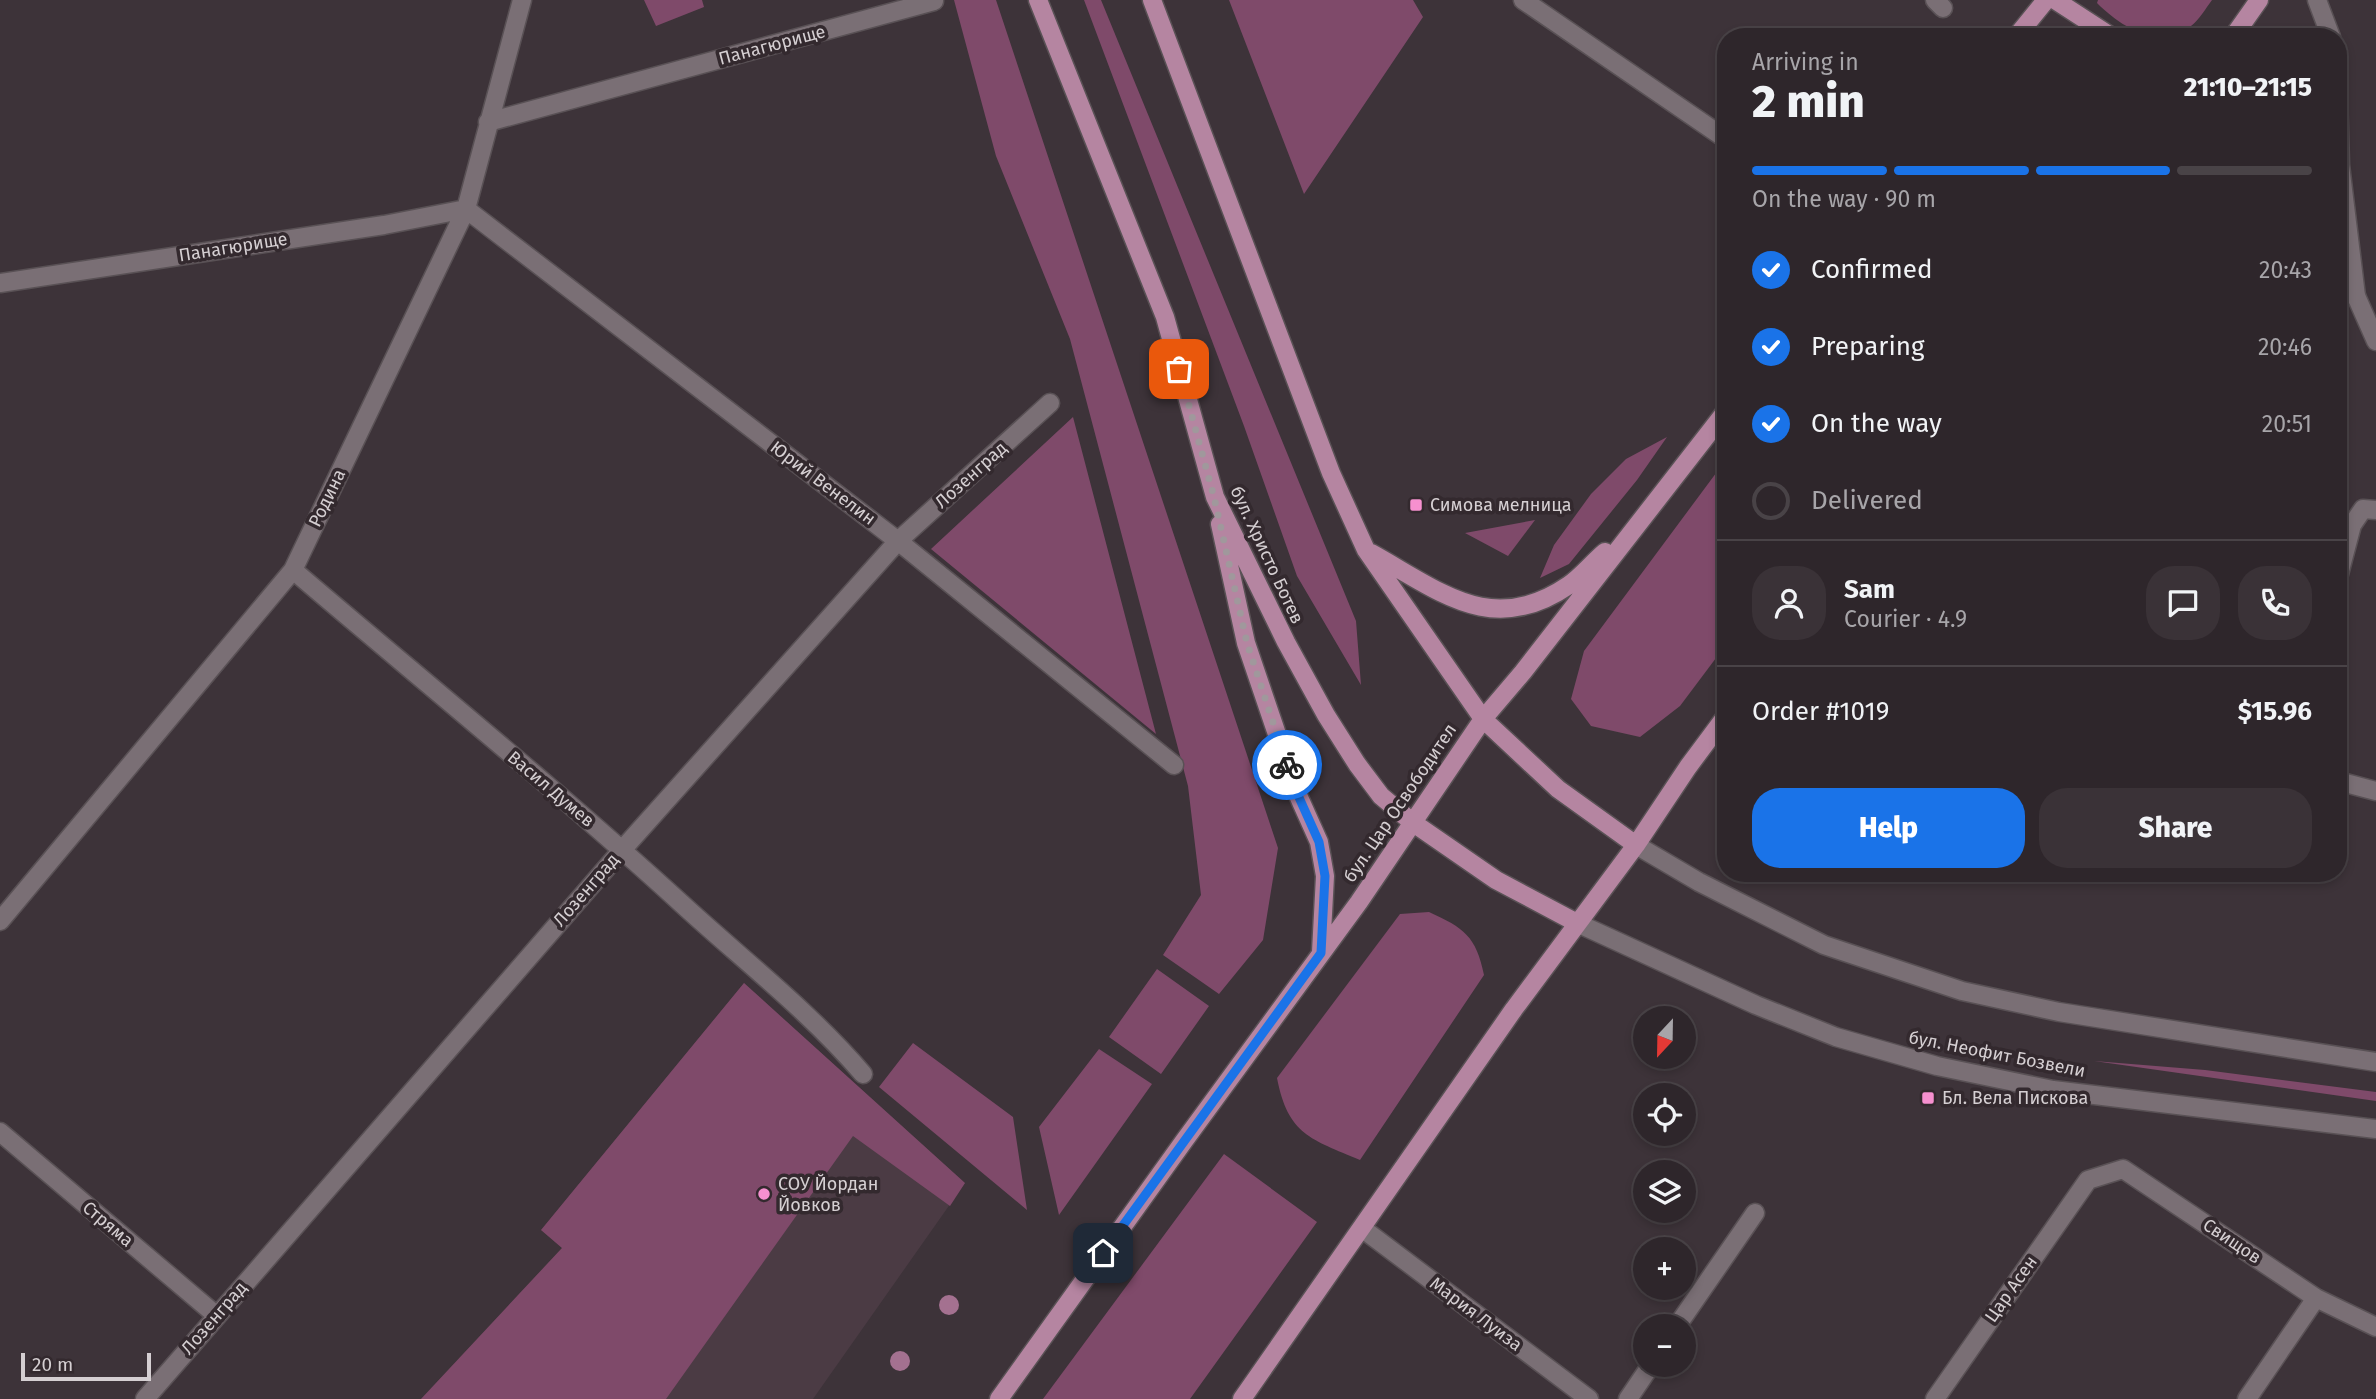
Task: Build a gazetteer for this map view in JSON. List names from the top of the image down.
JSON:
{
  "streets": {
    "main road": ["бул. Христо Ботев", "бул. Цар Освободител", "бул. Неофит Бозвели"],
    "street": [
      "Панагюрище",
      "Лозенград",
      "Юрий Венелин",
      "Родина",
      "Васил Думев",
      "Стряма",
      "Свищов",
      "Цар Асен",
      "Мария Луиза"
    ]
  },
  "crossings": [
    ["Панагюрище", "Юрий Венелин"],
    ["Панагюрище", "Родина"],
    ["Лозенград", "Юрий Венелин"],
    ["Лозенград", "Васил Думев"],
    ["Лозенград", "Стряма"],
    ["Юрий Венелин", "Родина"],
    ["Родина", "Васил Думев"],
    ["бул. Христо Ботев", "бул. Цар Освободител"],
    ["бул. Христо Ботев", "бул. Неофит Бозвели"],
    ["бул. Цар Освободител", "бул. Неофит Бозвели"],
    ["Свищов", "Цар Асен"]
  ],
  "places": {
    "transit": ["Симова мелница", "Бл. Вела Пискова"],
    "other": ["СОУ Йордан Йовков"]
  },
  "scale_bar": "20 m",
  "north": "bottom",
  "page": {
    "heading": ["2 min", "Arriving in", "21:10–21:15"],
    "panel": [
      "Sam",
      "Courier · 4.9",
      "Order #1019",
      "$15.96"
    ],
    "bar": "On the way · 90 m",
    "list": [
      ["Confirmed", "20:43"],
      ["Preparing", "20:46"],
      ["On the way", "20:51"],
      "Delivered"
    ],
    "buttons": ["Help", "Share"],
    "map_buttons": ["+", "−"],
    "scale": "20 m"
  }
}
